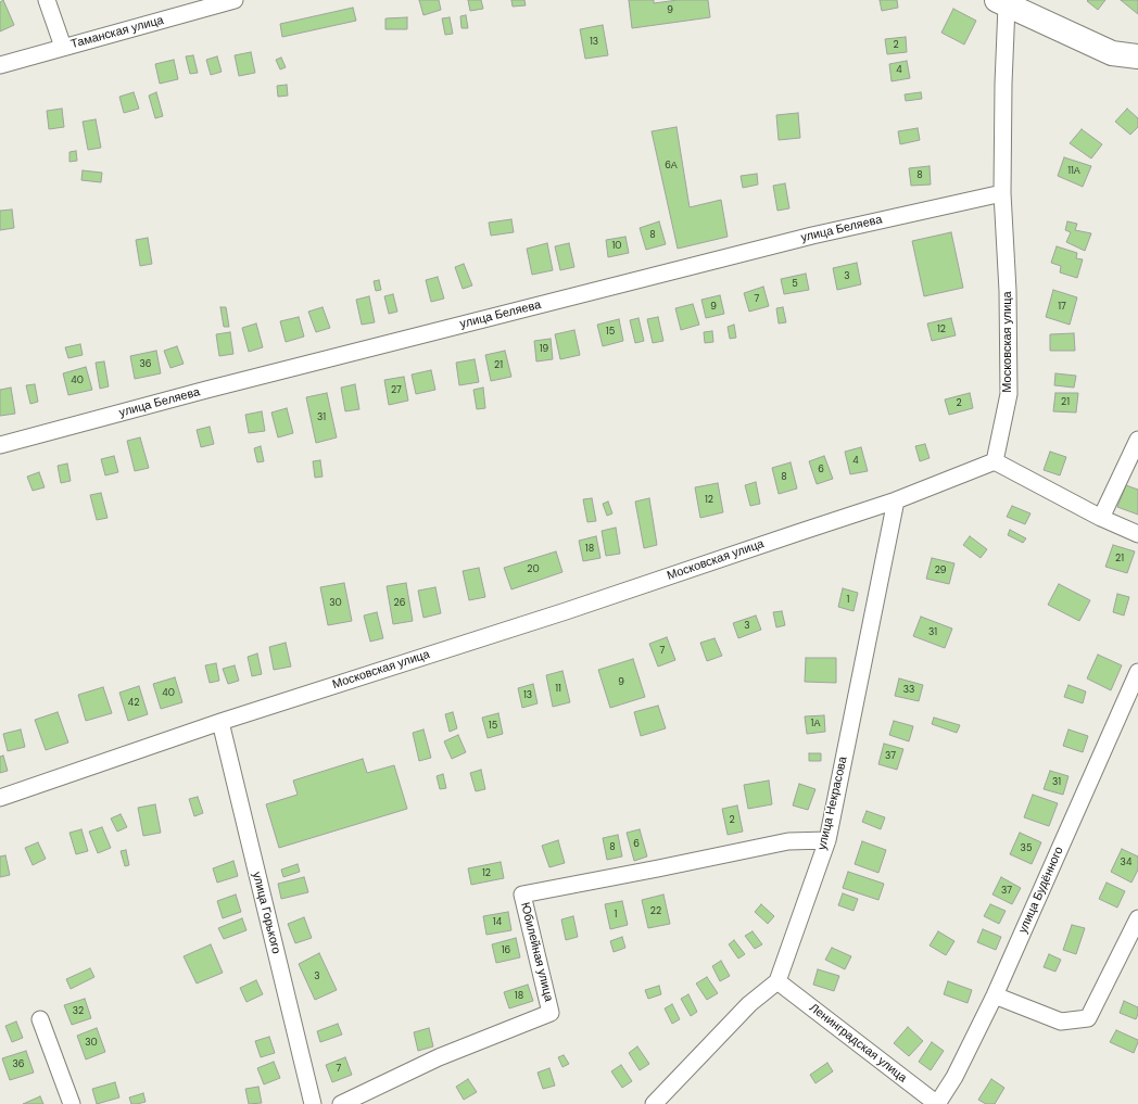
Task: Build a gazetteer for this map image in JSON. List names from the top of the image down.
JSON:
{
  "streets": {
    "street": [
      "Таманская улица",
      "улица Беляева",
      "Московская улица",
      "улица Некрасова",
      "улица Будённого",
      "улица Горького",
      "Юбилейная улица",
      "Ленинградская улица"
    ]
  },
  "crossings": [
    ["улица Беляева", "Московская улица"],
    ["Московская улица", "улица Некрасова"],
    ["Московская улица", "улица Горького"],
    ["улица Некрасова", "Юбилейная улица"],
    ["улица Некрасова", "Ленинградская улица"],
    ["улица Будённого", "Ленинградская улица"]
  ],
  "house_numbers": [
    "9",
    "13",
    "2",
    "4",
    "6А",
    "11А",
    "8",
    "8",
    "10",
    "3",
    "5",
    "7",
    "9",
    "17",
    "12",
    "15",
    "19",
    "36",
    "21",
    "40",
    "27",
    "21",
    "2",
    "31",
    "4",
    "6",
    "8",
    "12",
    "18",
    "21",
    "20",
    "29",
    "1",
    "30",
    "26",
    "3",
    "31",
    "7",
    "9",
    "11",
    "33",
    "40",
    "13",
    "42",
    "1А",
    "15",
    "37",
    "31",
    "2",
    "6",
    "8",
    "35",
    "34",
    "12",
    "37",
    "22",
    "1",
    "14",
    "16",
    "3",
    "18",
    "32",
    "30",
    "36",
    "7"
  ]
}
